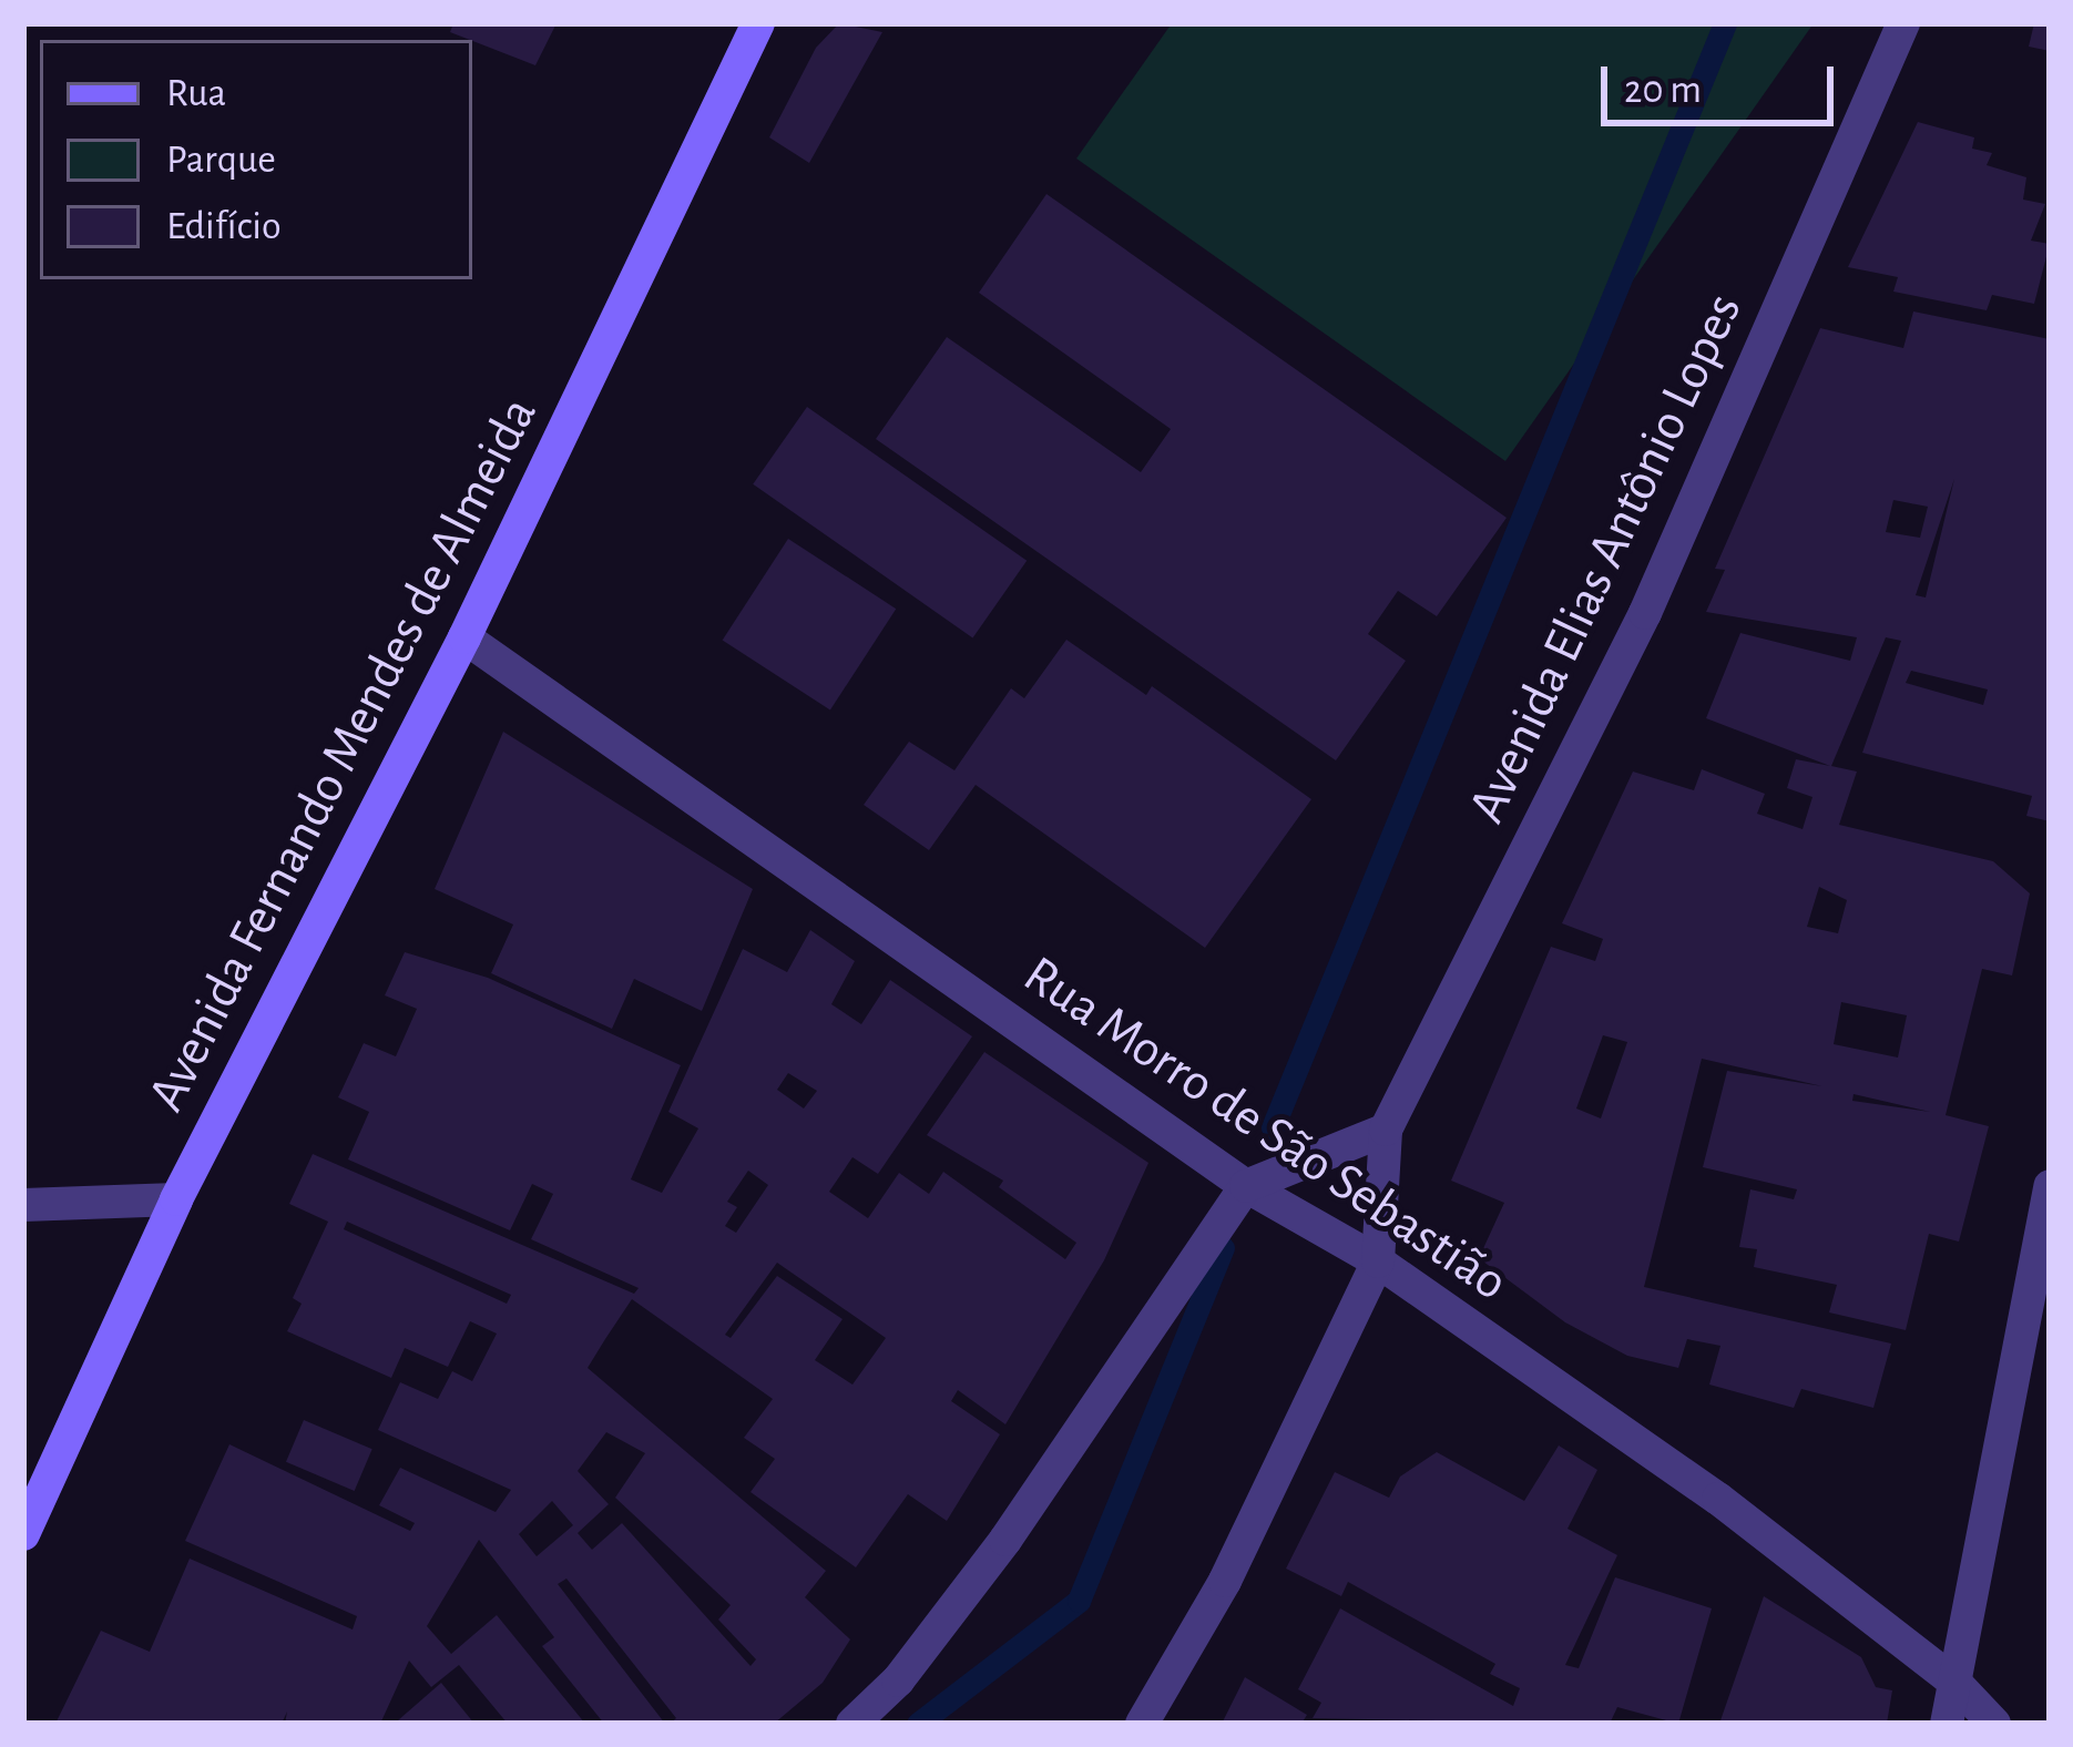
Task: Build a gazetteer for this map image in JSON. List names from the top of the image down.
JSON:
{
  "streets": {
    "street": ["Avenida Elias Antônio Lopes", "Avenida Fernando Mendes de Almeida", "Rua Morro de São Sebastião"]
  },
  "crossings": [
    ["Avenida Elias Antônio Lopes", "Rua Morro de São Sebastião"],
    ["Avenida Fernando Mendes de Almeida", "Rua Morro de São Sebastião"]
  ],
  "legend": ["Rua", "Parque", "Edifício"],
  "scale_bar": "20 m"
}
